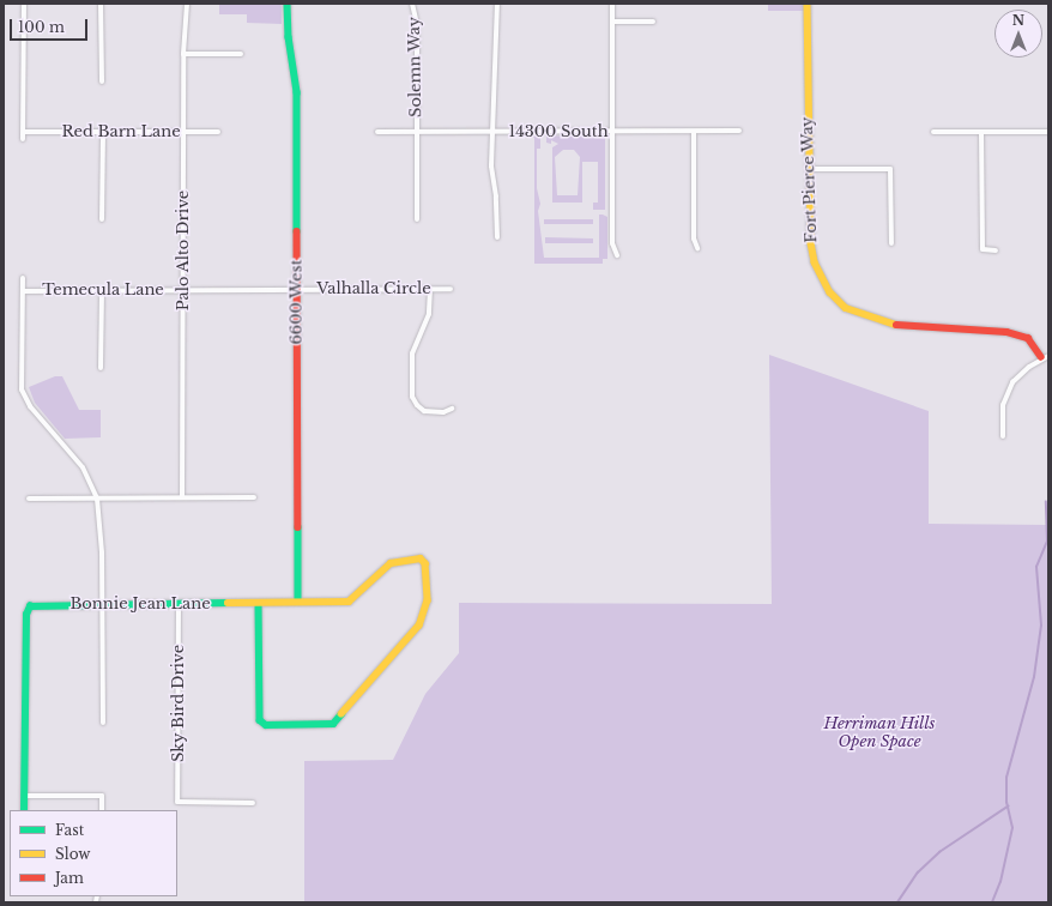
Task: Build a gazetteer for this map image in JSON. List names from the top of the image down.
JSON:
{
  "streets": {
    "street": [
      "Solemn Way",
      "Red Barn Lane",
      "14300 South",
      "Fort Pierce Way",
      "Palo Alto Drive",
      "Valhalla Circle",
      "Temecula Lane",
      "6600 West",
      "Bonnie Jean Lane",
      "Sky Bird Drive"
    ]
  },
  "crossings": [
    ["Solemn Way", "14300 South"],
    ["Red Barn Lane", "Palo Alto Drive"],
    ["Palo Alto Drive", "Temecula Lane"],
    ["Valhalla Circle", "Temecula Lane"],
    ["Valhalla Circle", "6600 West"],
    ["Temecula Lane", "6600 West"],
    ["6600 West", "Bonnie Jean Lane"],
    ["Bonnie Jean Lane", "Sky Bird Drive"]
  ],
  "parks": ["Herriman Hills Open Space"],
  "legend": ["Fast", "Slow", "Jam"],
  "scale_bar": "100 m",
  "north": "top"
}
